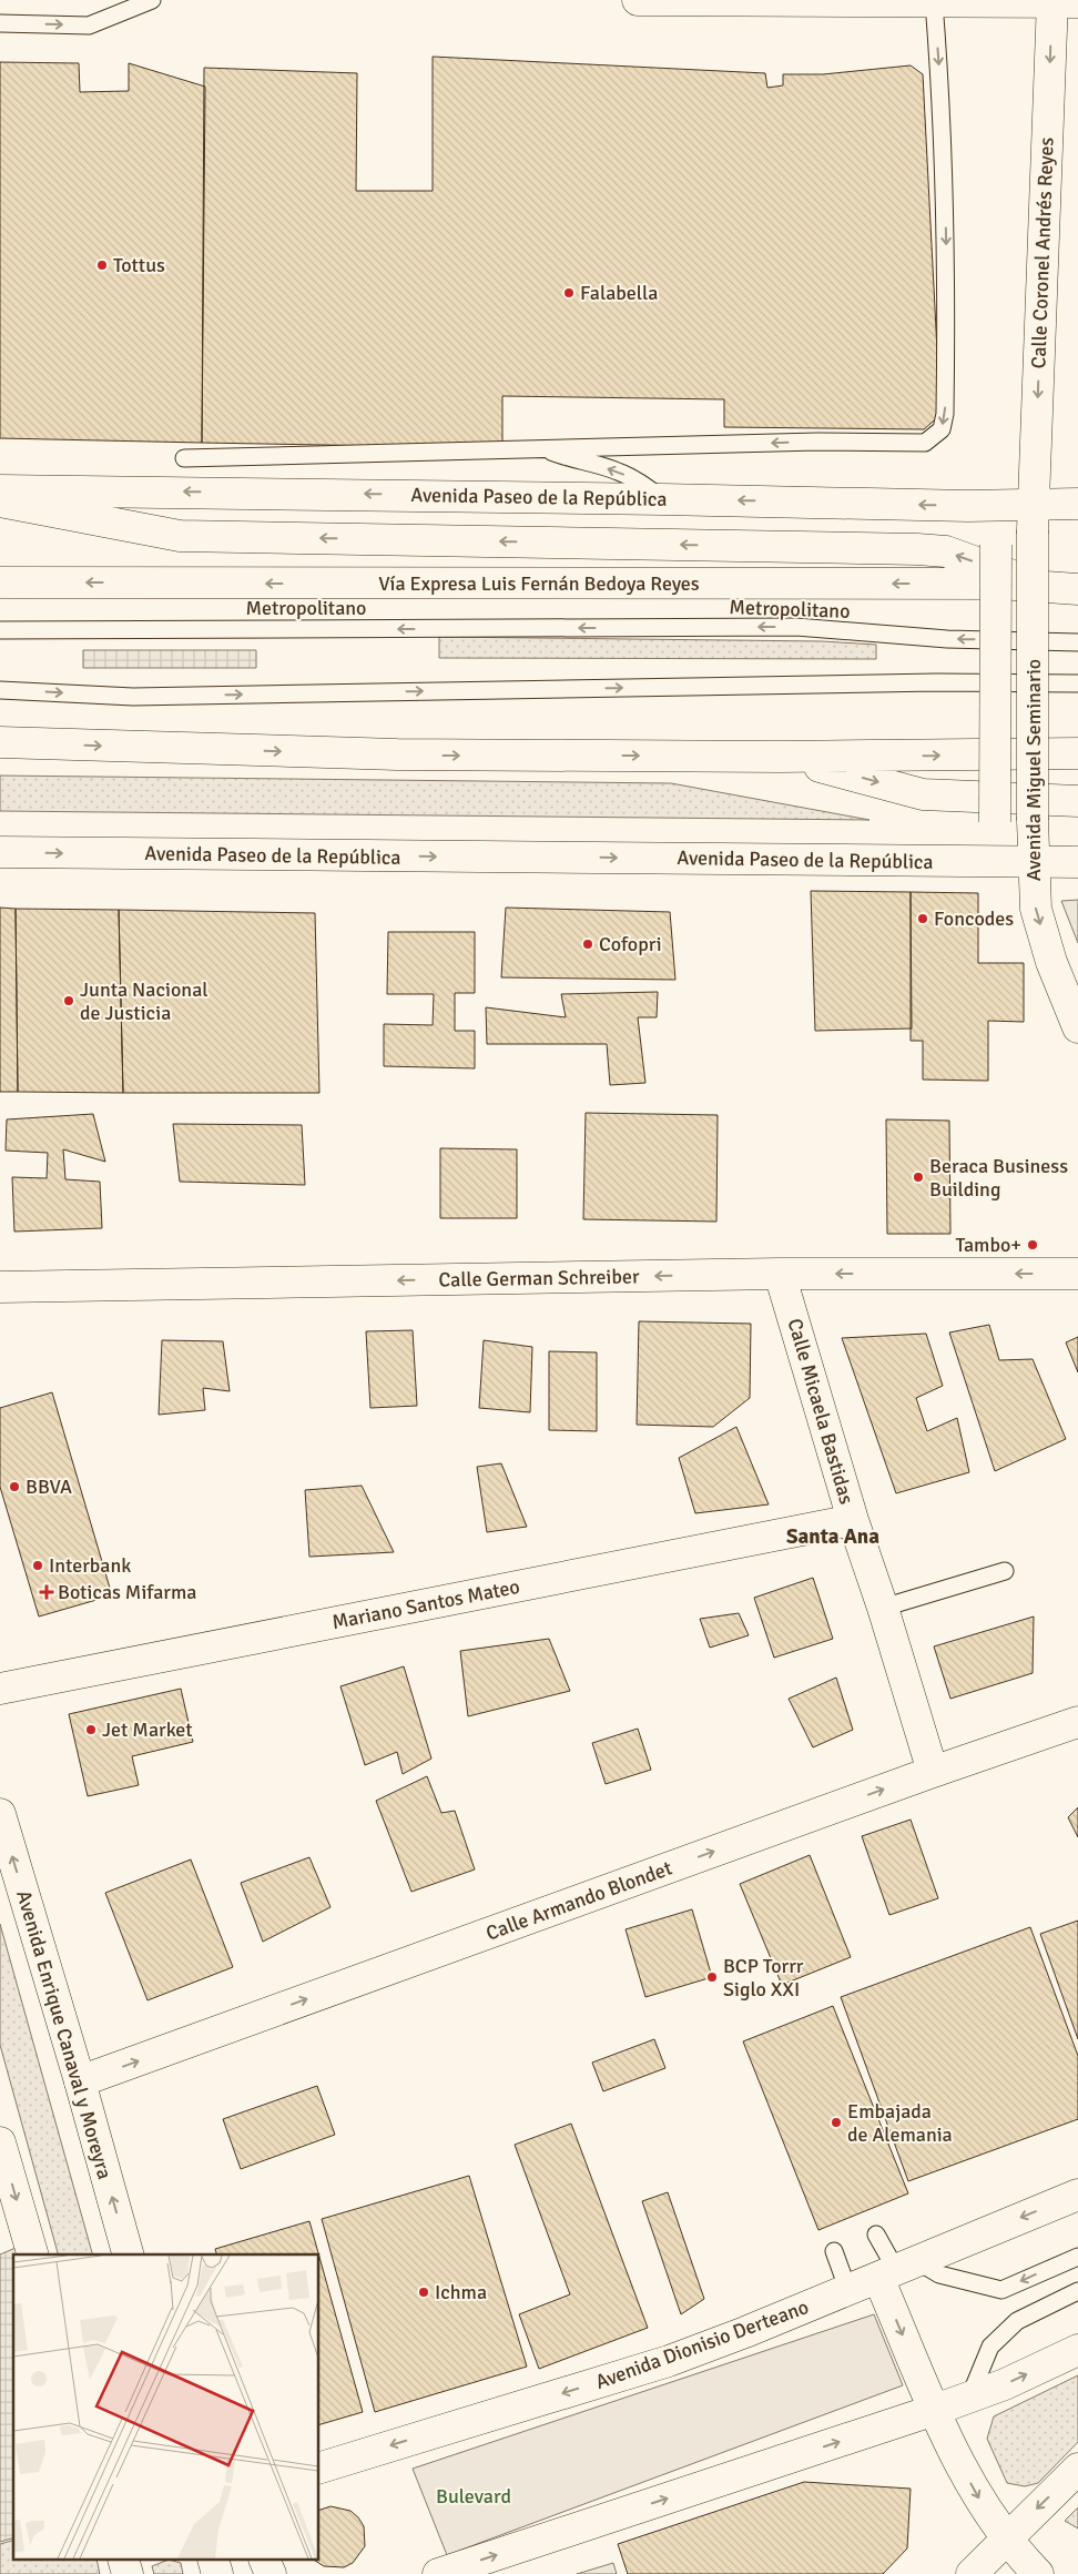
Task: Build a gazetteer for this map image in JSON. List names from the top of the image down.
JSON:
{
  "streets": {
    "main road": [
      "Calle Coronel Andrés Reyes",
      "Avenida Paseo de la República",
      "Vía Expresa Luis Fernán Bedoya Reyes",
      "Avenida Miguel Seminario",
      "Calle German Schreiber",
      "Calle Micaela Bastidas",
      "Mariano Santos Mateo",
      "Calle Armando Blondet",
      "Avenida Enrique Canaval y Moreyra",
      "Avenida Dionisio Derteano"
    ],
    "lane": ["Metropolitano"]
  },
  "crossings": [
    ["Calle Coronel Andrés Reyes", "Avenida Paseo de la República"],
    ["Calle Coronel Andrés Reyes", "Avenida Miguel Seminario"],
    ["Avenida Paseo de la República", "Avenida Miguel Seminario"],
    ["Calle German Schreiber", "Calle Micaela Bastidas"],
    ["Calle Micaela Bastidas", "Mariano Santos Mateo"],
    ["Calle Micaela Bastidas", "Calle Armando Blondet"],
    ["Calle Armando Blondet", "Avenida Enrique Canaval y Moreyra"]
  ],
  "one_way": [
    "Calle Coronel Andrés Reyes",
    "Calle German Schreiber",
    "Calle Armando Blondet",
    "Avenida Enrique Canaval y Moreyra"
  ],
  "districts": ["Santa Ana"],
  "parks": ["Bulevard"],
  "places": {
    "other": [
      "Tottus",
      "Falabella",
      "Foncodes",
      "Cofopri",
      "Junta Nacional de Justicia",
      "Beraca Business Building",
      "Tambo+",
      "BBVA",
      "Interbank",
      "Jet Market",
      "BCP Torrr Siglo XXI",
      "Embajada de Alemania",
      "Ichma"
    ],
    "health": ["Boticas Mifarma"]
  }
}
